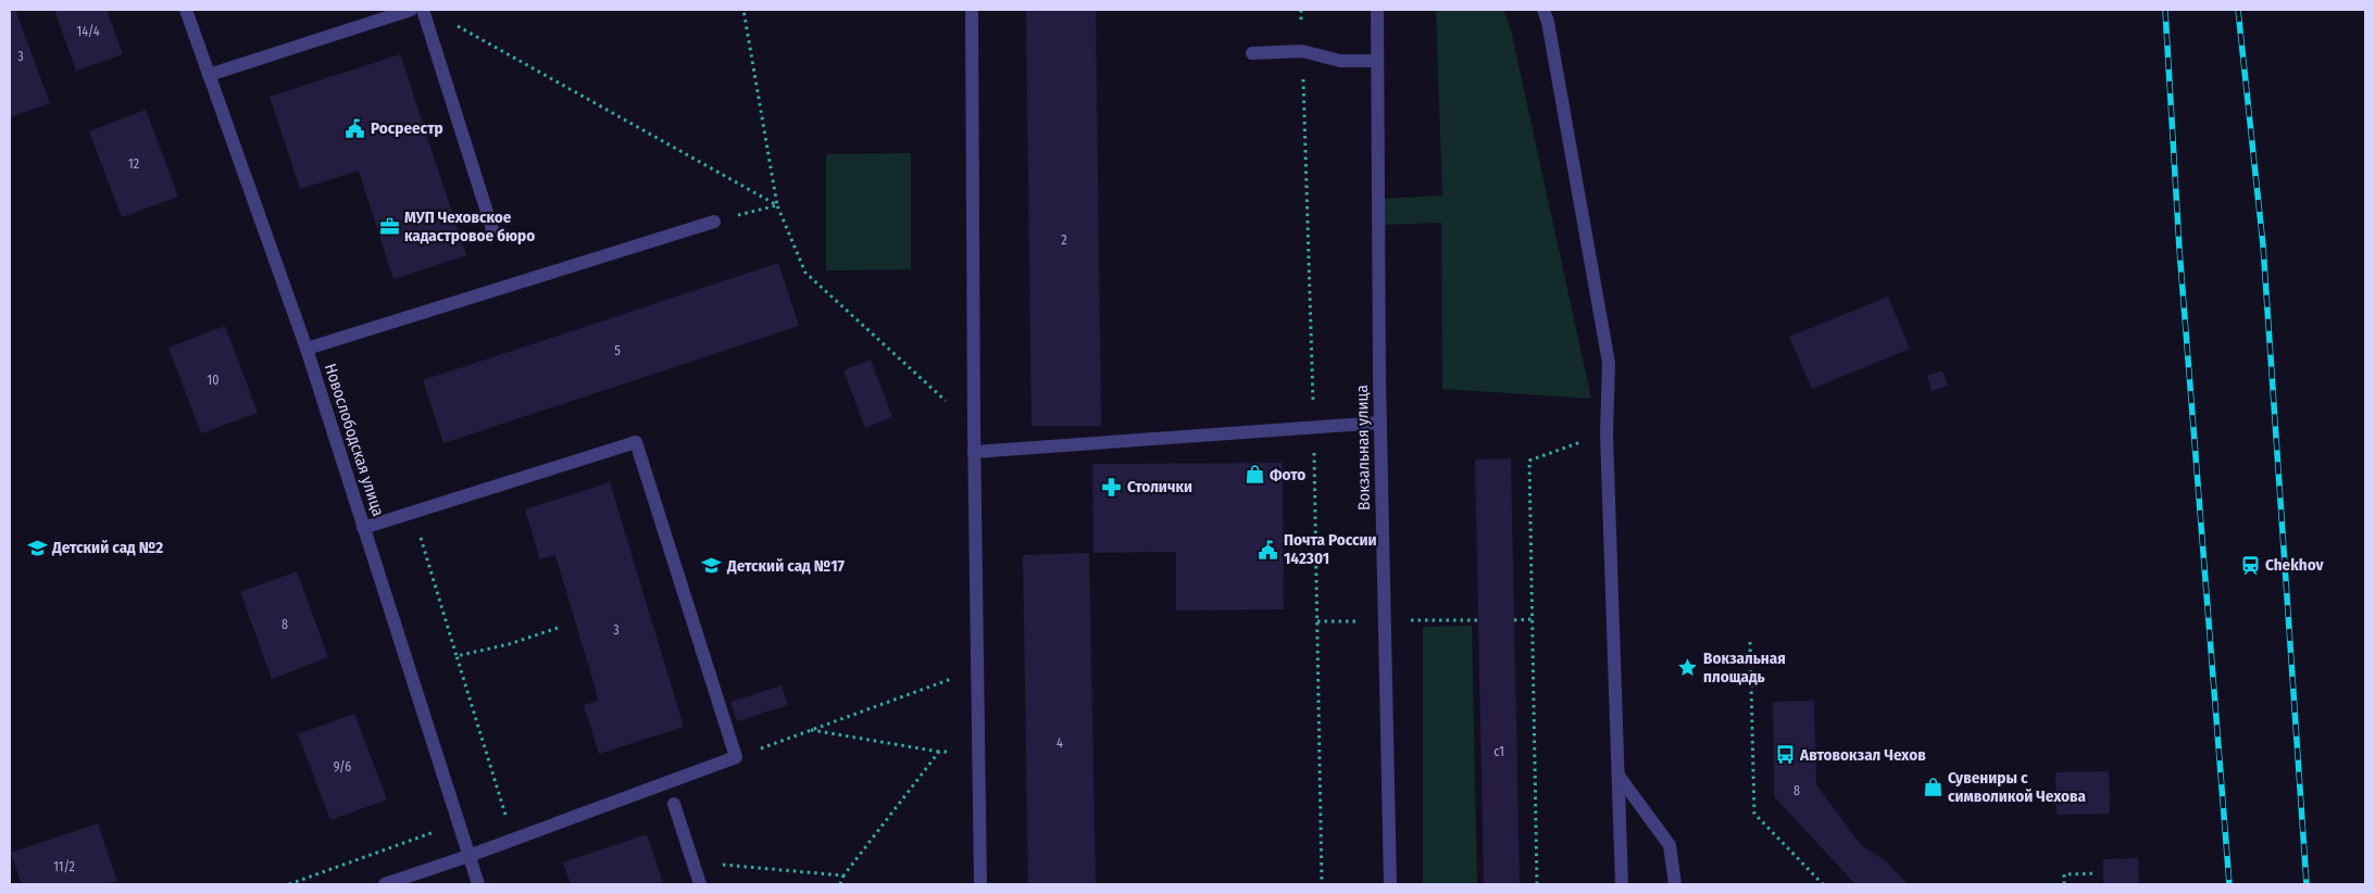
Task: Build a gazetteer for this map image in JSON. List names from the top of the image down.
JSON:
{
  "streets": {
    "street": ["Новослободская улица", "Вокзальная улица"]
  },
  "places": {
    "public building": ["Росреестр", "Почта России 142301"],
    "office": ["МУП Чеховское кадастровое бюро"],
    "shop": ["Фото", "Сувениры с символикой Чехова"],
    "pharmacy": ["Столички"],
    "school or university": ["Детский сад №2", "Детский сад №17"],
    "station": ["Chekhov"],
    "place": ["Вокзальная площадь"],
    "bus stop": ["Автовокзал Чехов"]
  },
  "house_numbers": [
    "14/4",
    "3",
    "12",
    "2",
    "5",
    "10",
    "8",
    "3",
    "4",
    "с1",
    "9/6",
    "8",
    "11/2"
  ]
}
